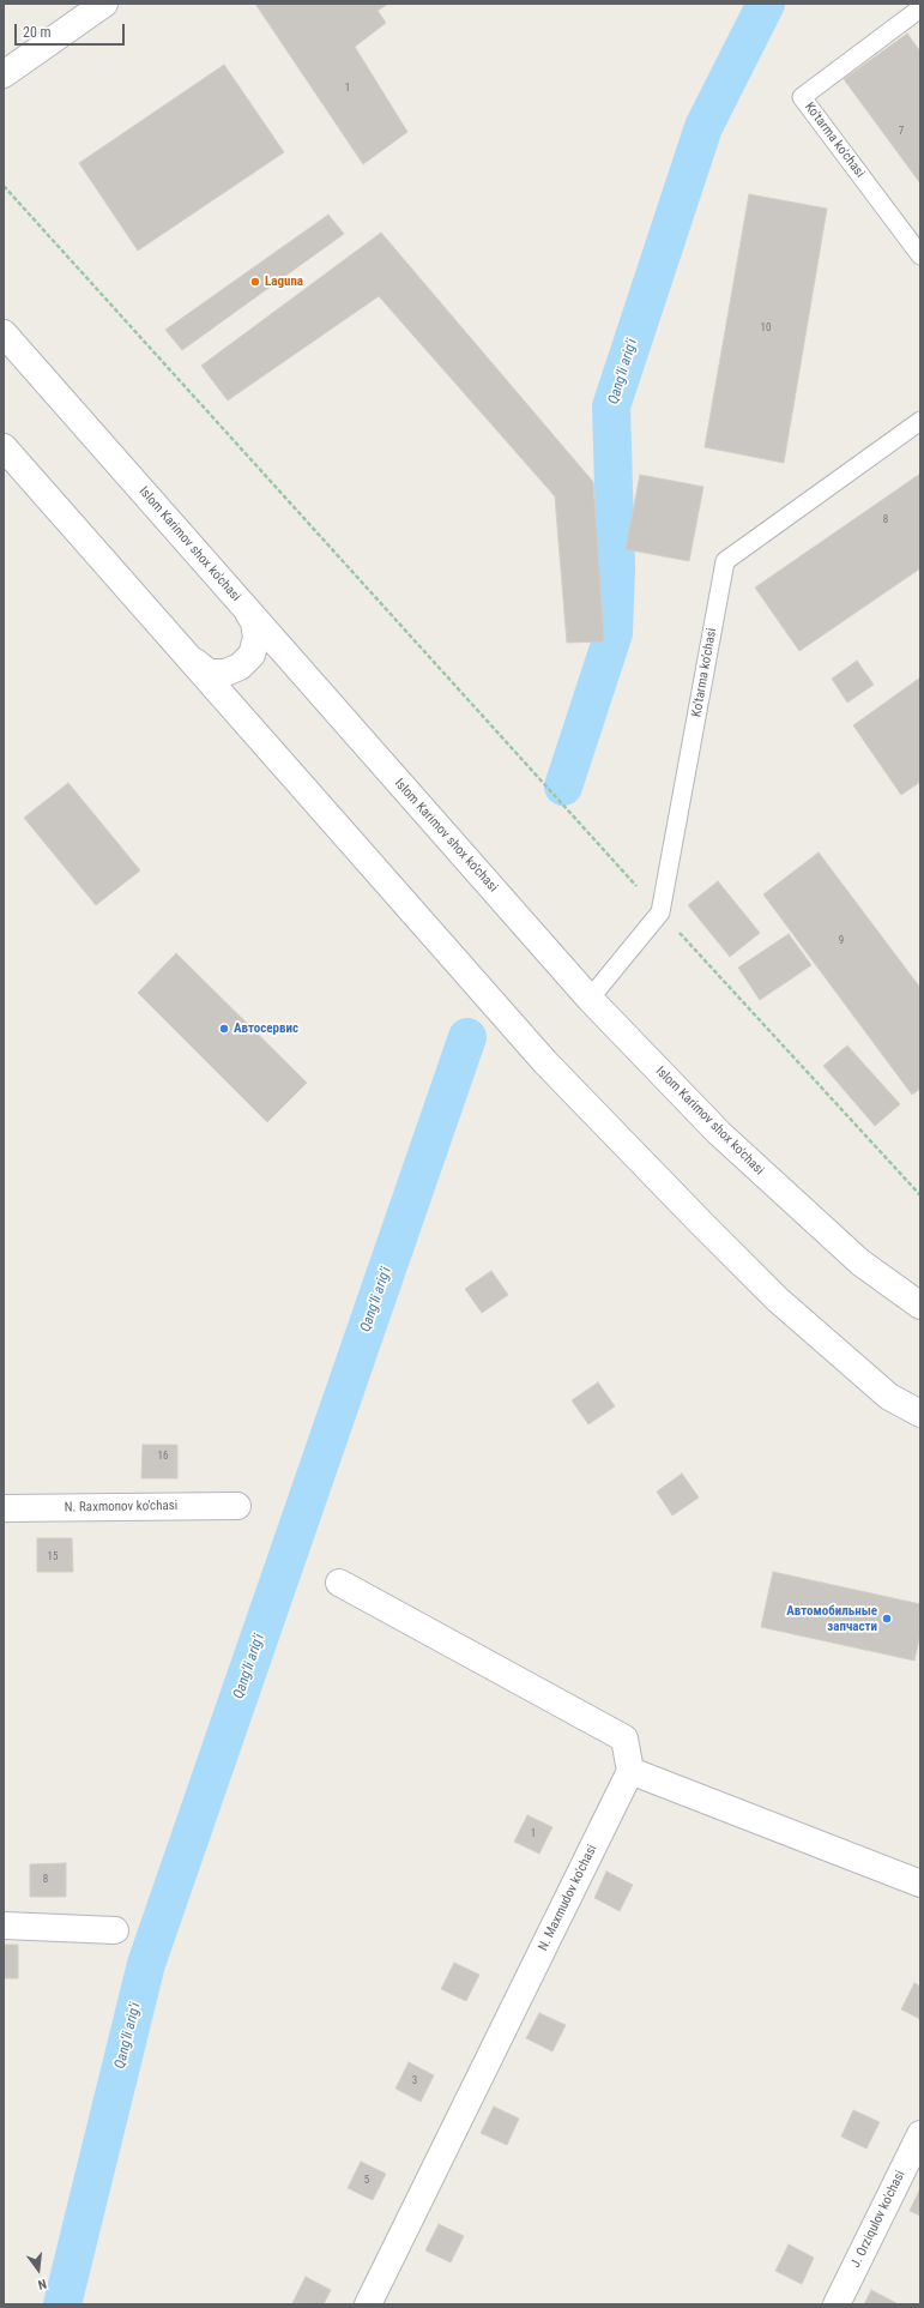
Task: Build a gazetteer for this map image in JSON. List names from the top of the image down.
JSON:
{
  "streets": {
    "main road": [
      "Islom Karimov shox ko'chasi",
      "N. Raxmonov ko'chasi",
      "N. Maxmudov ko'chasi",
      "J. Orziqulov ko'chasi"
    ],
    "lane": ["Ko'tarma ko'chasi"]
  },
  "crossings": [
    ["Ko'tarma ko'chasi", "Islom Karimov shox ko'chasi"]
  ],
  "water": ["Qang'li arig'i"],
  "places": ["Laguna", "Автосервис", "Автомобильные запчасти"],
  "house_numbers": [
    "1",
    "7",
    "10",
    "8",
    "9",
    "16",
    "15",
    "1",
    "8",
    "3",
    "5"
  ],
  "scale_bar": "20 m",
  "north": "bottom"
}
